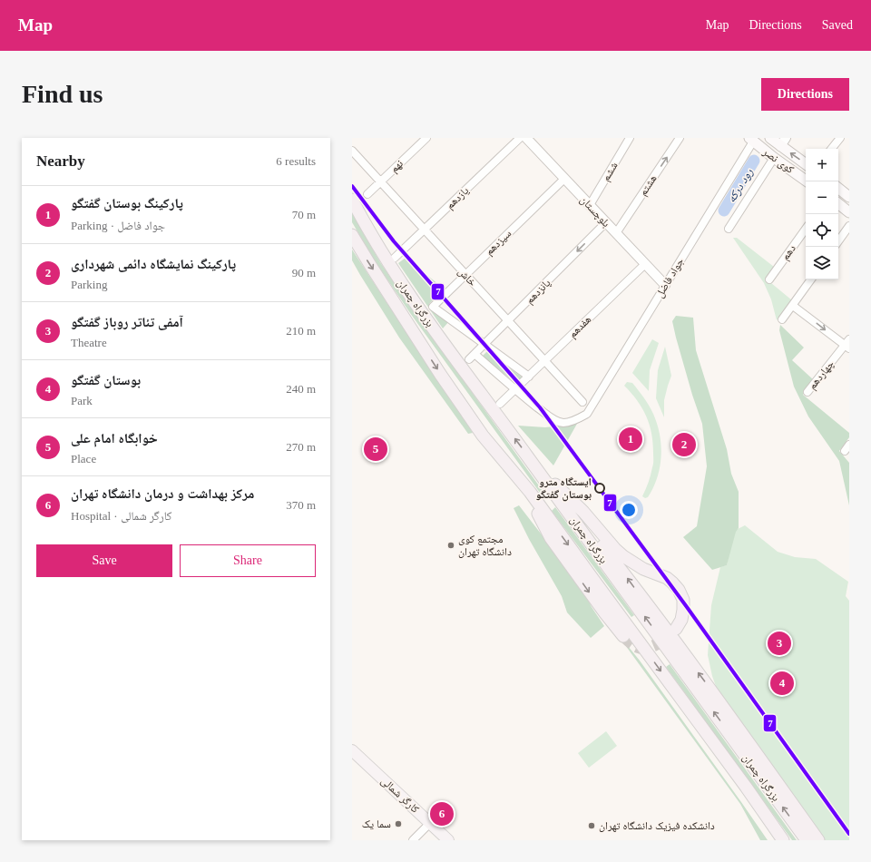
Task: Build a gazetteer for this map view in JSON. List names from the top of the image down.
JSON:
{
  "streets": {
    "highway": ["بزرگراه چمران"],
    "main road": ["کوی نصر", "کارگر شمالی"],
    "street": [
      "نهم",
      "ششم",
      "هشتم",
      "یازدهم",
      "بلوچستان",
      "سیزدهم",
      "دهم",
      "خاش",
      "جواد فاضل",
      "پانزدهم",
      "هفدهم",
      "چهاردهم"
    ]
  },
  "crossings": [
    ["کوی نصر", "جواد فاضل"],
    ["نهم", "خاش"],
    ["ششم", "بلوچستان"],
    ["هشتم", "بلوچستان"],
    ["یازدهم", "خاش"],
    ["بلوچستان", "سیزدهم"],
    ["بلوچستان", "جواد فاضل"],
    ["بلوچستان", "پانزدهم"],
    ["بلوچستان", "هفدهم"],
    ["سیزدهم", "خاش"],
    ["سیزدهم", "پانزدهم"],
    ["خاش", "پانزدهم"],
    ["خاش", "هفدهم"],
    ["جواد فاضل", "پانزدهم"],
    ["جواد فاضل", "هفدهم"],
    ["پانزدهم", "هفدهم"]
  ],
  "one_way": ["هشتم", "پانزدهم"],
  "water": ["رود درکه"],
  "places": [
    "ایستگاه مترو بوستان گفتگو",
    "مجتمع کوی دانشگاه تهران",
    "سما یک",
    "دانشکده فیزیک دانشگاه تهران"
  ],
  "lines": ["transit line 7"],
  "page": {
    "header": "Map",
    "nav": ["Map", "Directions", "Saved"],
    "buttons": [
      "Directions",
      ["Save", "Share"]
    ],
    "title": "Find us",
    "heading": ["Nearby", "6 results"],
    "map_buttons": ["+", "−"],
    "list": [
      {
        "mark": "1",
        "name": "پارکینگ بوستان گفتگو",
        "note": "Parking · جواد فاضل",
        "value": "70 m"
      },
      {
        "mark": "2",
        "name": "پارکینگ نمایشگاه دائمی شهرداری",
        "note": "Parking",
        "value": "90 m"
      },
      {
        "mark": "3",
        "name": "آمفی تئاتر روباز گفتگو",
        "note": "Theatre",
        "value": "210 m"
      },
      {
        "mark": "4",
        "name": "بوستان گفتگو",
        "note": "Park",
        "value": "240 m"
      },
      {
        "mark": "5",
        "name": "خوابگاه امام علی",
        "note": "Place",
        "value": "270 m"
      },
      {
        "mark": "6",
        "name": "مرکز بهداشت و درمان دانشگاه تهران",
        "note": "Hospital · کارگر شمالی",
        "value": "370 m"
      }
    ],
    "pins": [
      "1",
      "2",
      "5",
      "3",
      "4",
      "6"
    ]
  }
}
